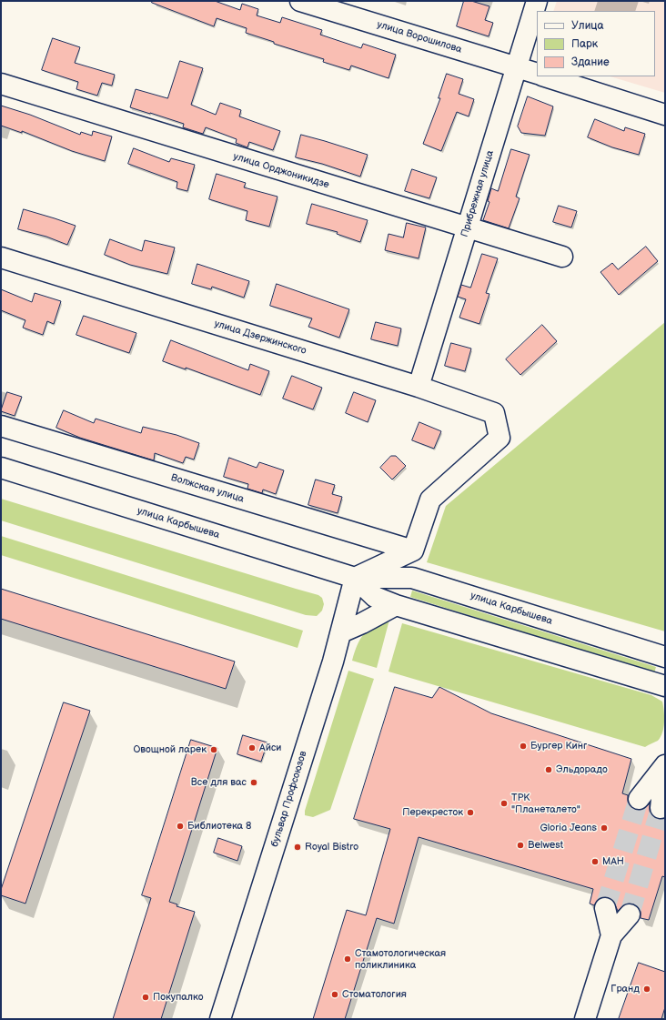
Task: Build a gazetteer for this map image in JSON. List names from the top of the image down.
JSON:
{
  "streets": {
    "street": [
      "улица Ворошилова",
      "улица Орджоникидзе",
      "Прибрежная улица",
      "улица Дзержинского",
      "Волжская улица",
      "улица Карбышева",
      "бульвар Профсоюзов"
    ]
  },
  "crossings": [
    ["улица Ворошилова", "Прибрежная улица"],
    ["улица Орджоникидзе", "Прибрежная улица"],
    ["Прибрежная улица", "улица Дзержинского"],
    ["улица Дзержинского", "Волжская улица"],
    ["улица Карбышева", "бульвар Профсоюзов"]
  ],
  "places": [
    "Бургер Кинг",
    "Айси",
    "Овощной ларек",
    "Эльдорадо",
    "Все для вас",
    "ТРК \"Планеталето\"",
    "Перекресток",
    "Библиотека 8",
    "Gloria Jeans",
    "Belwest",
    "Royal Bistro",
    "МАН",
    "Стамотологическая поликлиника",
    "Гранд",
    "Стоматология",
    "Покупалко"
  ],
  "legend": ["Улица", "Парк", "Здание"]
}
